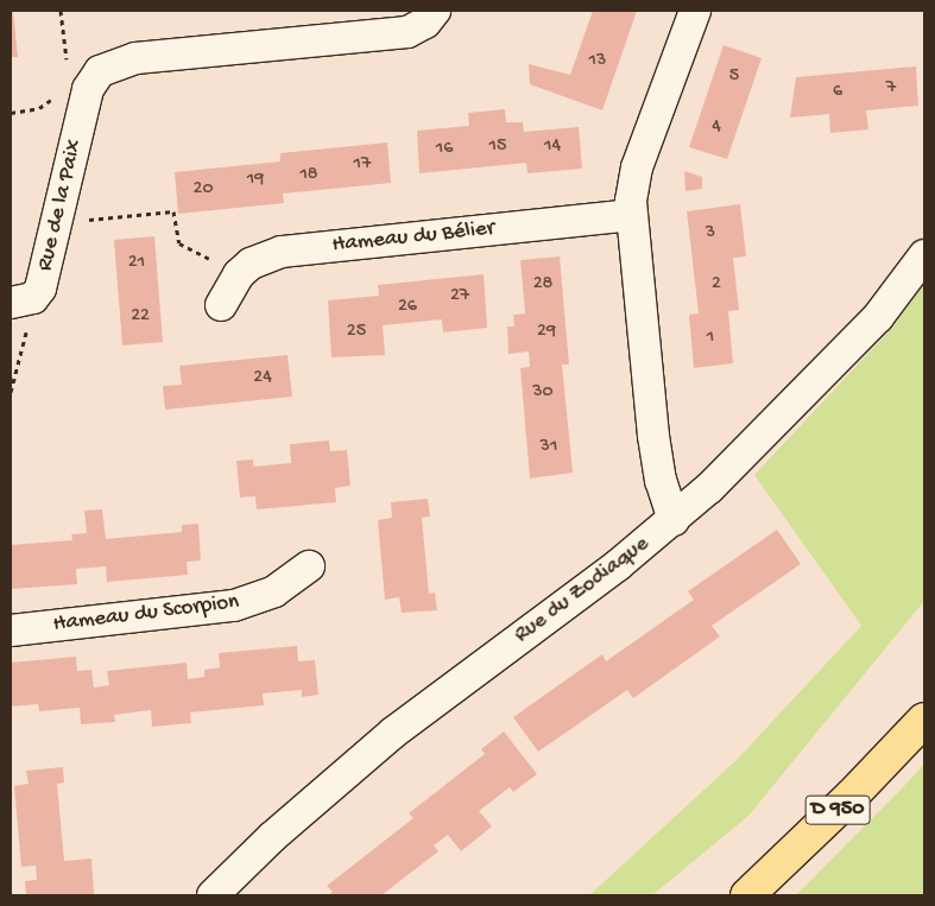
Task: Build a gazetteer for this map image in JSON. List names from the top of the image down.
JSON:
{
  "streets": {
    "highway": ["D 950"],
    "street": [
      "Rue de la Paix",
      "Hameau du Bélier",
      "Rue du Zodiaque",
      "Hameau du Scorpion"
    ]
  },
  "house_numbers": [
    "13",
    "5",
    "7",
    "6",
    "4",
    "15",
    "14",
    "16",
    "17",
    "18",
    "19",
    "20",
    "3",
    "21",
    "28",
    "2",
    "27",
    "26",
    "22",
    "25",
    "29",
    "1",
    "24",
    "30",
    "31"
  ]
}
